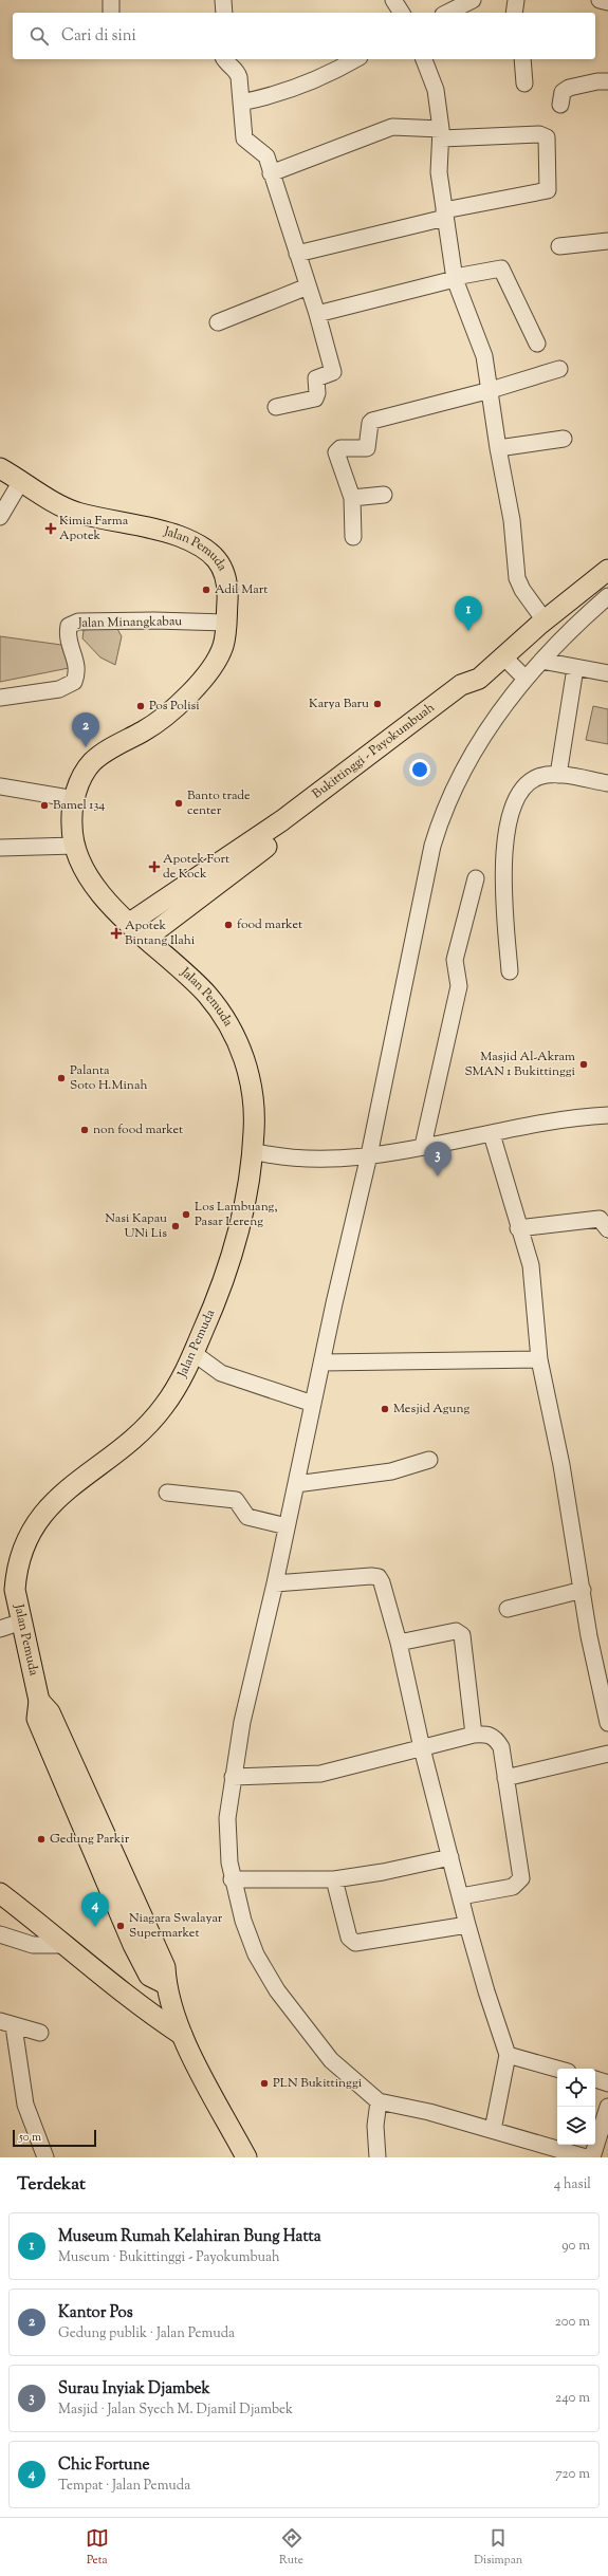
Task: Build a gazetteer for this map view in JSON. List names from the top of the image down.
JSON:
{
  "streets": {
    "main road": ["Jalan Pemuda", "Bukittinggi - Payokumbuah"],
    "street": ["Jalan Minangkabau"]
  },
  "crossings": [
    ["Jalan Pemuda", "Jalan Minangkabau"],
    ["Jalan Pemuda", "Bukittinggi - Payokumbuah"]
  ],
  "places": {
    "health": ["Kimia Farma Apotek", "Apotek Fort de Kock", "Apotek Bintang Ilahi"],
    "other": [
      "Adil Mart",
      "Karya Baru",
      "Pos Polisi",
      "Banto trade center",
      "Bamel 134",
      "food market",
      "Masjid Al-Akram SMAN 1 Bukittinggi",
      "Palanta Soto H.Minah",
      "non food market",
      "Los Lambuang, Pasar Lereng",
      "Nasi Kapau UNi Lis",
      "Mesjid Agung",
      "Gedung Parkir",
      "Niagara Swalayar Supermarket",
      "PLN Bukittinggi"
    ]
  },
  "scale_bar": "50 m",
  "page": {
    "search": "Cari di sini",
    "pins": [
      "1",
      "2",
      "3",
      "4"
    ],
    "scale": "50 m",
    "heading": ["Terdekat", "4 hasil"],
    "list": [
      {
        "mark": "1",
        "name": "Museum Rumah Kelahiran Bung Hatta",
        "note": "Museum · Bukittinggi - Payokumbuah",
        "value": "90 m"
      },
      {
        "mark": "2",
        "name": "Kantor Pos",
        "note": "Gedung publik · Jalan Pemuda",
        "value": "200 m"
      },
      {
        "mark": "3",
        "name": "Surau Inyiak Djambek",
        "note": "Masjid · Jalan Syech M. Djamil Djambek",
        "value": "240 m"
      },
      {
        "mark": "4",
        "name": "Chic Fortune",
        "note": "Tempat · Jalan Pemuda",
        "value": "720 m"
      }
    ],
    "nav": ["Peta", "Rute", "Disimpan"]
  }
}
